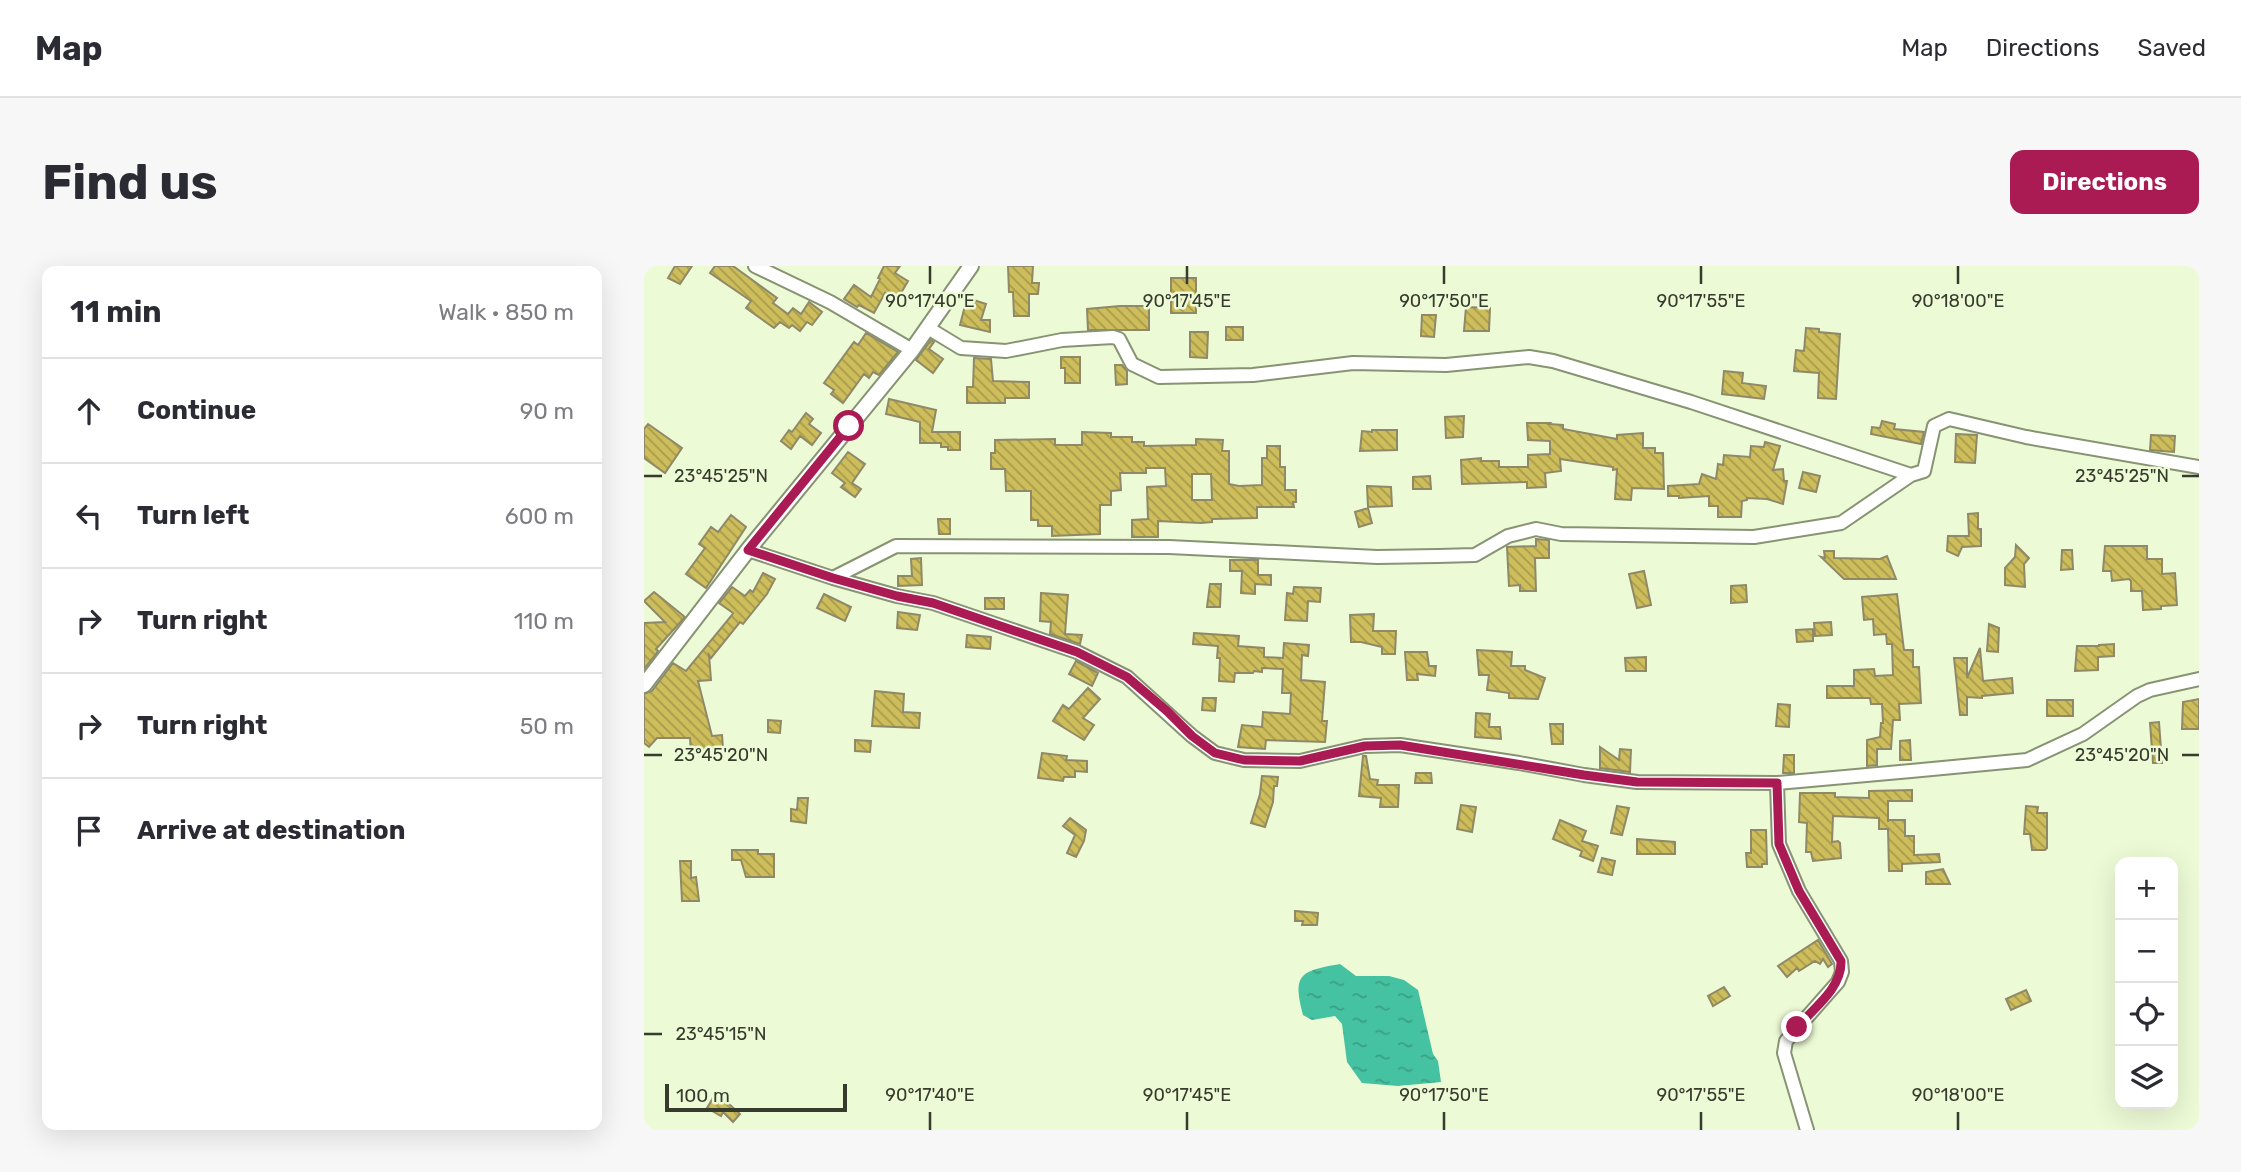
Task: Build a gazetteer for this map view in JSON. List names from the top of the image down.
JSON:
{
  "scale_bar": "100 m",
  "page": {
    "header": "Map",
    "nav": ["Map", "Directions", "Saved"],
    "buttons": "Directions",
    "title": "Find us",
    "heading": ["11 min", "Walk · 850 m"],
    "list": [
      ["Continue", "90 m"],
      ["Turn left", "600 m"],
      ["Turn right", "110 m"],
      ["Turn right", "50 m"],
      "Arrive at destination"
    ],
    "map_buttons": ["+", "−"],
    "scale": "100 m"
  },
  "coordinates": [
    "90°17'40\"E",
    "90°17'45\"E",
    "90°17'50\"E",
    "90°17'55\"E",
    "90°18'00\"E",
    "23°45'25\"N",
    "23°45'20\"N",
    "23°45'15\"N"
  ]
}
